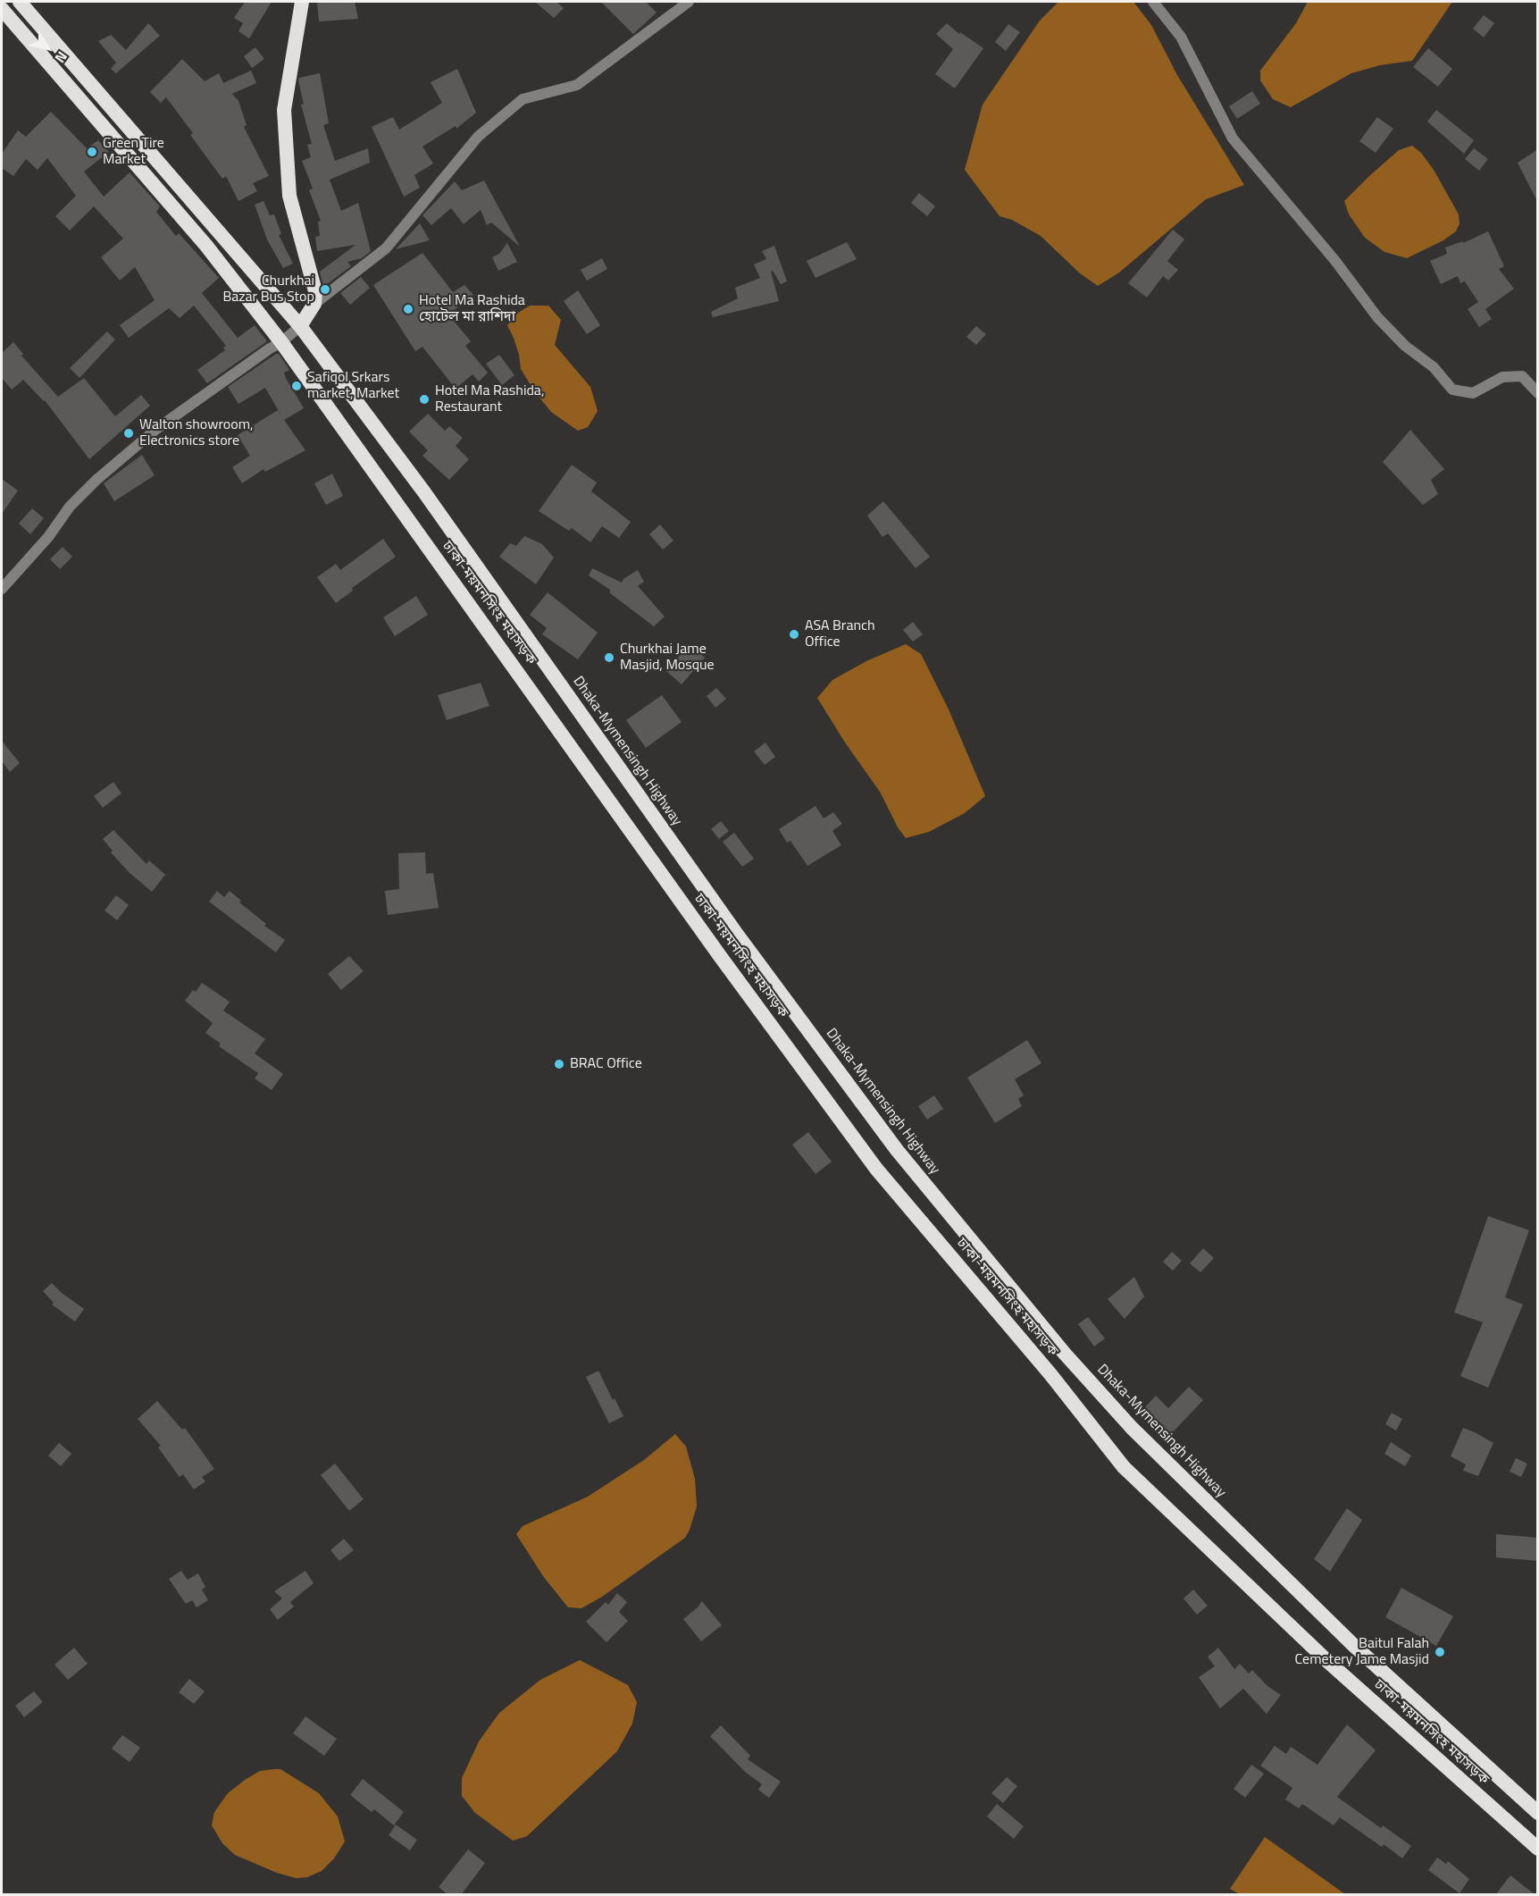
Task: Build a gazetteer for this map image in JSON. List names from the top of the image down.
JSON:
{
  "streets": {
    "highway": ["ঢাকা-ময়মনসিংহ মহাসড়ক", "Dhaka-Mymensingh Highway"]
  },
  "places": [
    "Green Tire Market",
    "Churkhai Bazar Bus Stop",
    "Hotel Ma Rashida হোটেল মা রাশিদা",
    "Safiqol Srkars market, Market",
    "Hotel Ma Rashida, Restaurant",
    "Walton showroom, Electronics store",
    "ASA Branch Office",
    "Churkhai Jame Masjid, Mosque",
    "BRAC Office",
    "Baitul Falah Cemetery Jame Masjid"
  ],
  "north": "bottom right"
}
